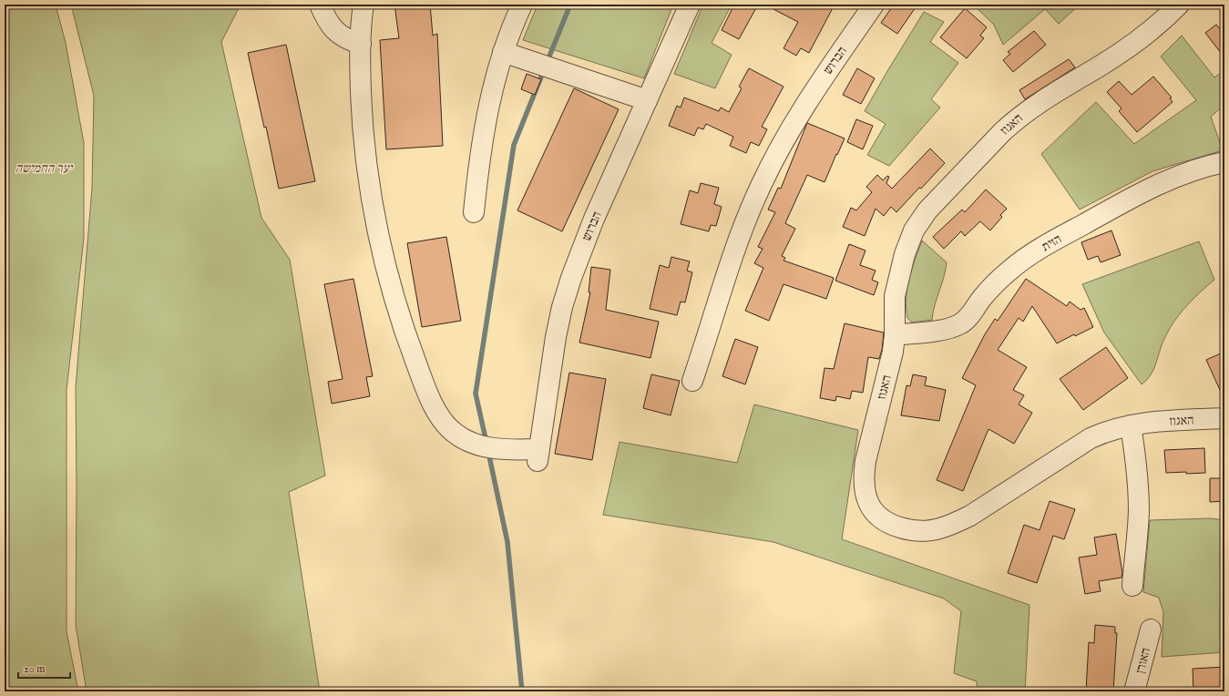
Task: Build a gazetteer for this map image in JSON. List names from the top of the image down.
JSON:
{
  "streets": {
    "street": [
      "הברוש",
      "האגוז",
      "הזית",
      "האורן"
    ]
  },
  "crossings": [
    ["האגוז", "הזית"]
  ],
  "parks": ["יער החמישה"],
  "scale_bar": "20 m"
}
